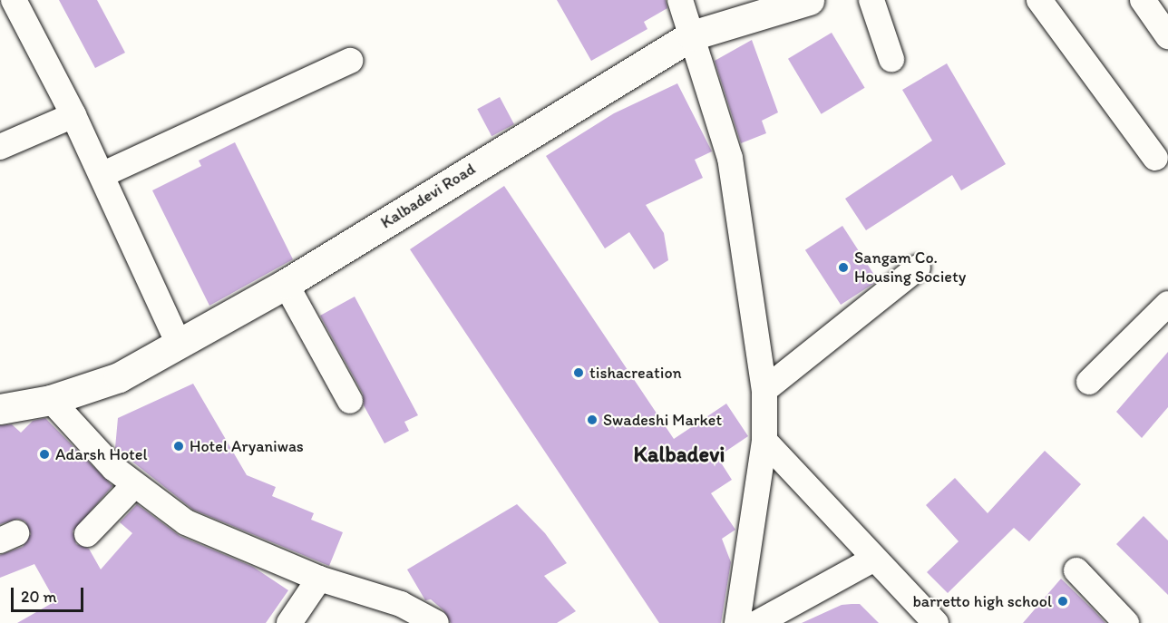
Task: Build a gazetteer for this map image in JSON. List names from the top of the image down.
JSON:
{
  "streets": {
    "main road": ["Kalbadevi Road"]
  },
  "districts": ["Kalbadevi"],
  "places": [
    "Sangam Co. Housing Society",
    "tishacreation",
    "Swadeshi Market",
    "Hotel Aryaniwas",
    "Adarsh Hotel",
    "barretto high school"
  ],
  "scale_bar": "20 m"
}
